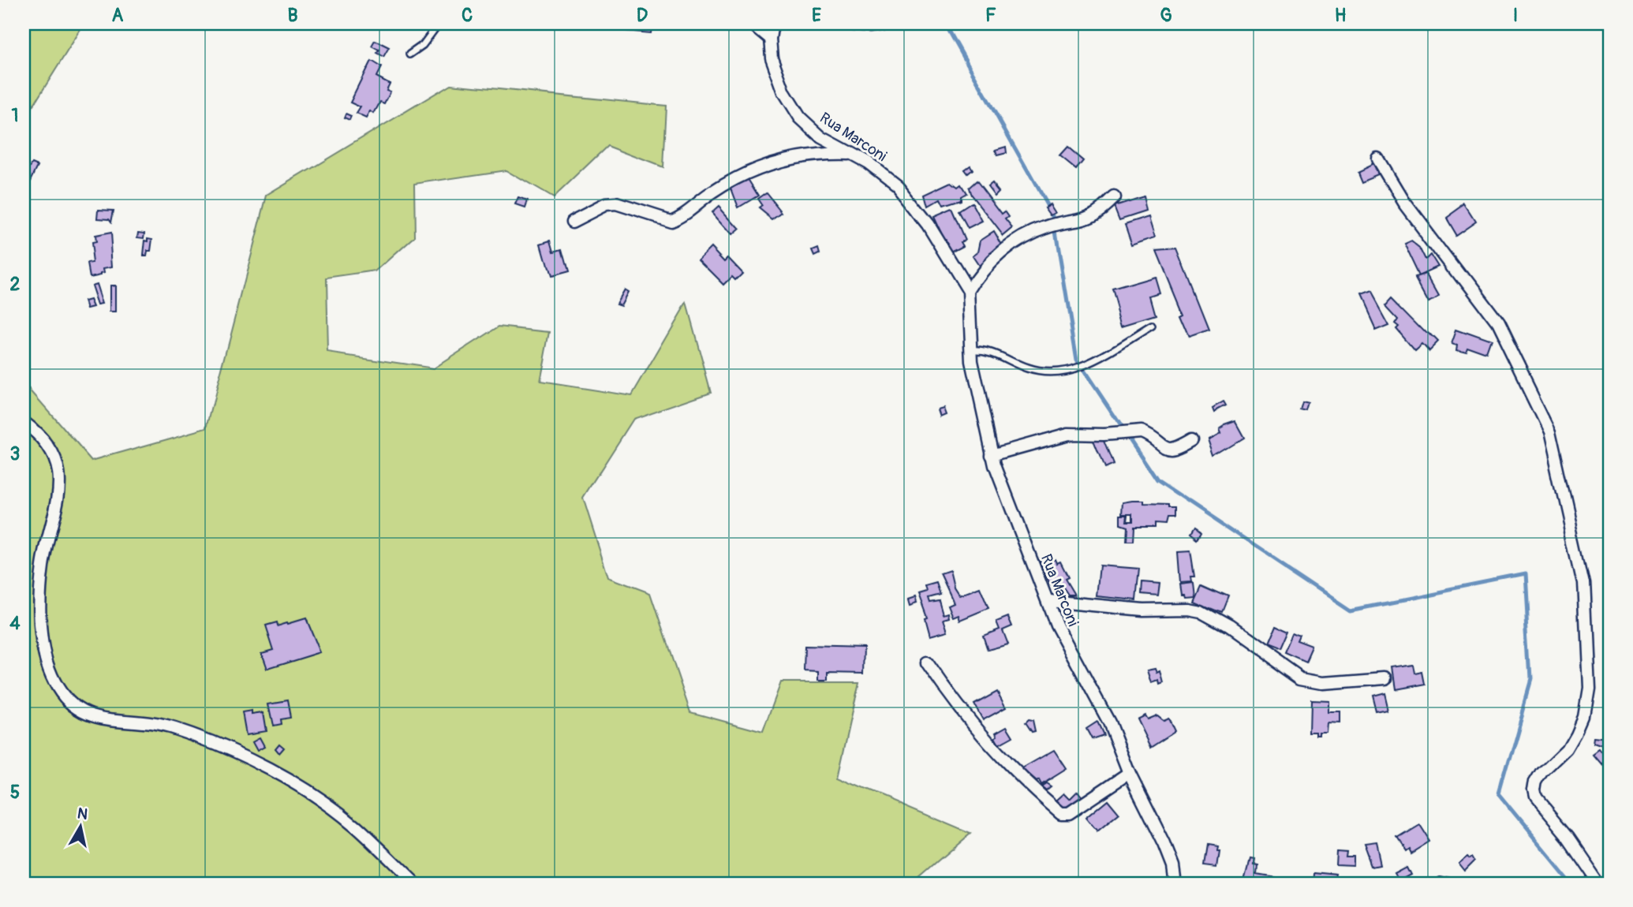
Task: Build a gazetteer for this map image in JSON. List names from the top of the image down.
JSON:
{
  "streets": {
    "street": ["Rua Marconi"]
  },
  "north": "top",
  "grid": {
    "columns": [
      "A",
      "B",
      "C",
      "D",
      "E",
      "F",
      "G",
      "H",
      "I"
    ],
    "rows": [
      "1",
      "2",
      "3",
      "4",
      "5"
    ]
  }
}
